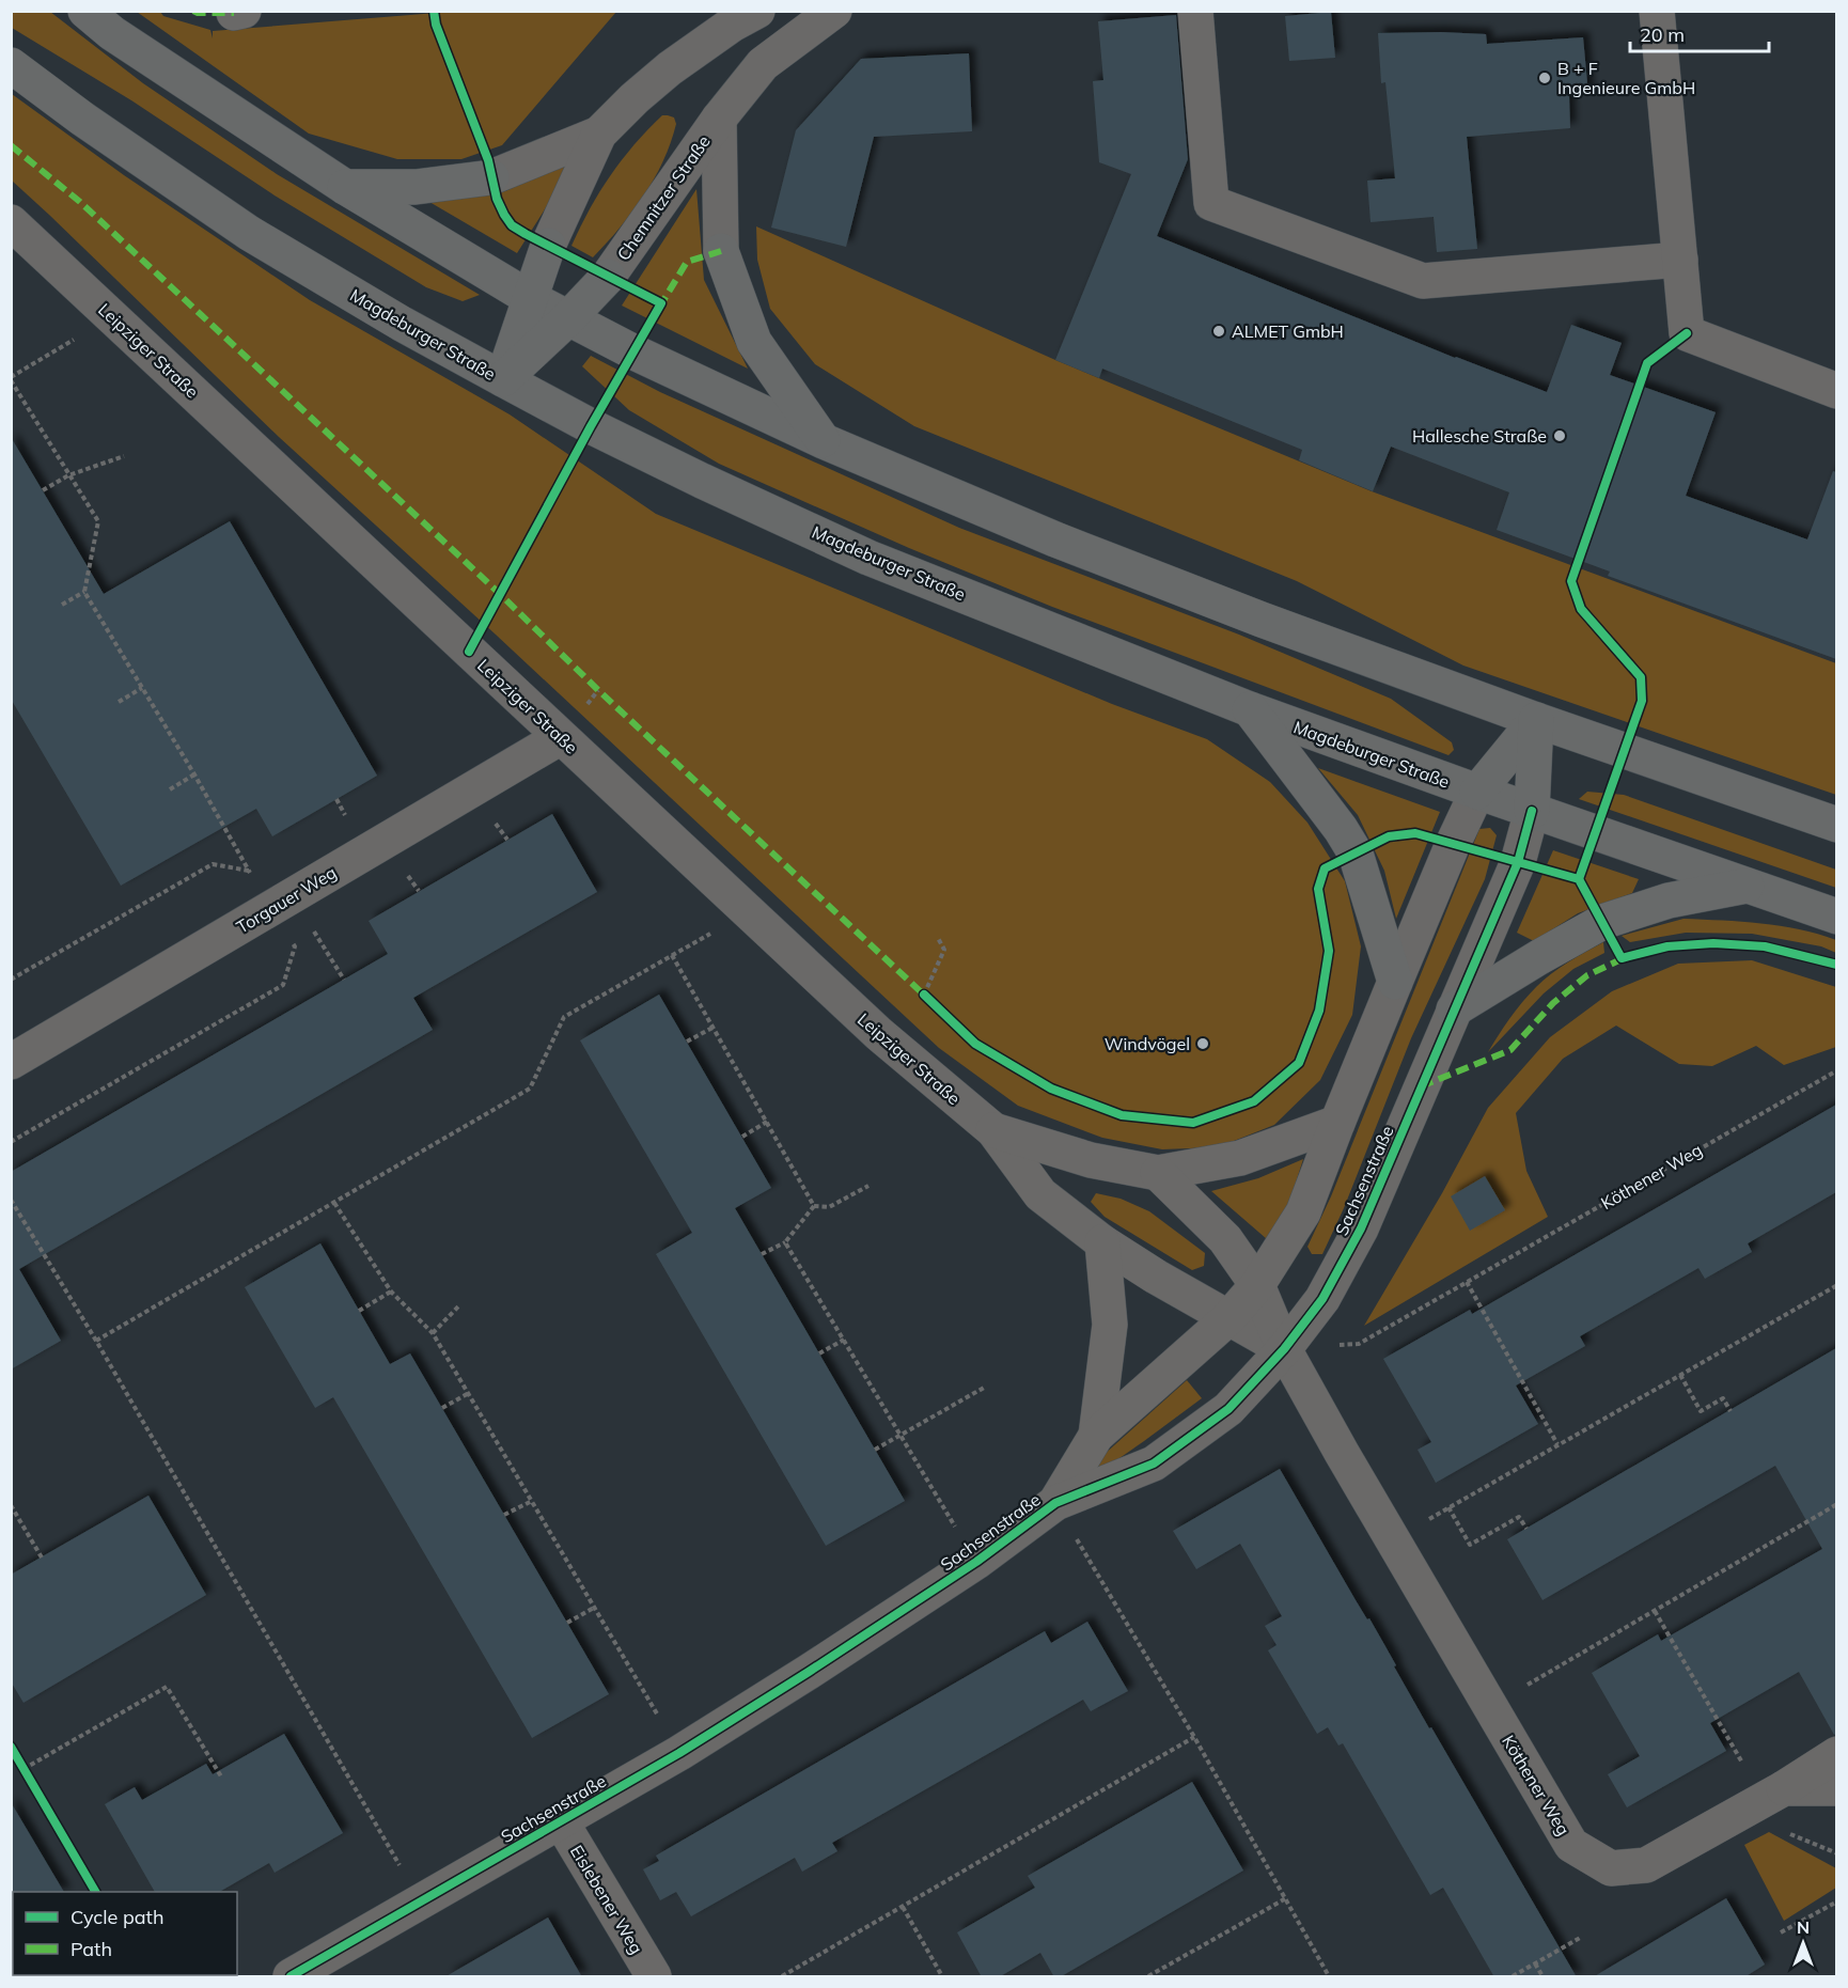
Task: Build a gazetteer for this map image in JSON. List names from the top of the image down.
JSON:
{
  "streets": {
    "main road": ["Magdeburger Straße"],
    "street": [
      "Chemnitzer Straße",
      "Leipziger Straße",
      "Torgauer Weg",
      "Köthener Weg",
      "Sachsenstraße",
      "Eislebener Weg"
    ]
  },
  "crossings": [
    ["Magdeburger Straße", "Sachsenstraße"],
    ["Leipziger Straße", "Torgauer Weg"],
    ["Leipziger Straße", "Köthener Weg"],
    ["Leipziger Straße", "Sachsenstraße"],
    ["Köthener Weg", "Sachsenstraße"],
    ["Sachsenstraße", "Eislebener Weg"]
  ],
  "places": [
    "B + F Ingenieure GmbH",
    "ALMET GmbH",
    "Hallesche Straße",
    "Windvögel"
  ],
  "legend": ["Cycle path", "Path"],
  "scale_bar": "20 m",
  "north": "top"
}
